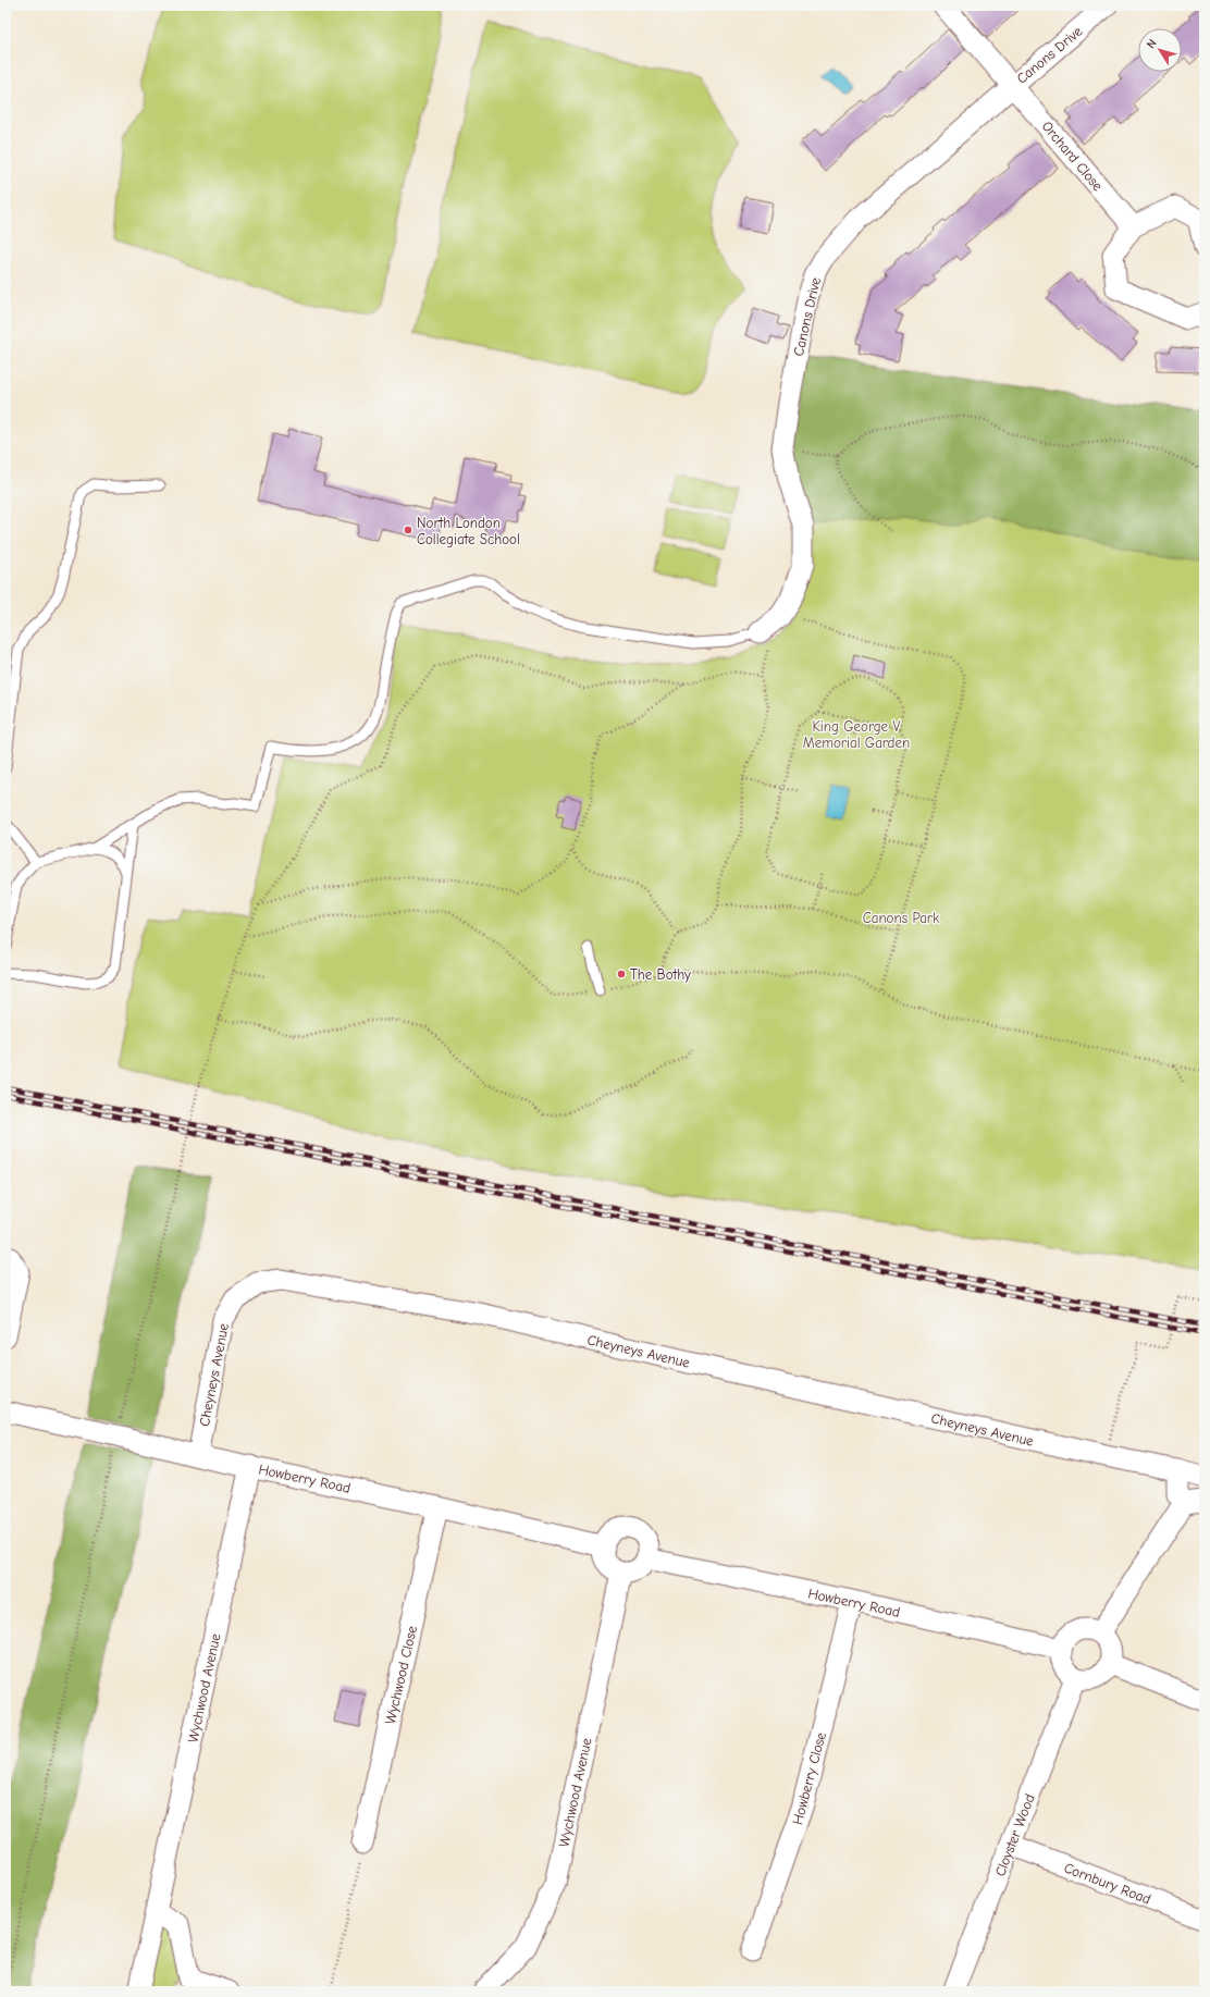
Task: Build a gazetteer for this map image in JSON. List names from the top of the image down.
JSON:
{
  "streets": {
    "street": [
      "Canons Drive",
      "Orchard Close",
      "Cheyneys Avenue",
      "Howberry Road",
      "Wychwood Close",
      "Wychwood Avenue",
      "Howberry Close",
      "Cloyster Wood",
      "Cornbury Road"
    ]
  },
  "crossings": [
    ["Canons Drive", "Orchard Close"],
    ["Cheyneys Avenue", "Howberry Road"],
    ["Howberry Road", "Wychwood Close"],
    ["Howberry Road", "Wychwood Avenue"],
    ["Howberry Road", "Howberry Close"],
    ["Howberry Road", "Cloyster Wood"],
    ["Cloyster Wood", "Cornbury Road"]
  ],
  "parks": ["King George V Memorial Garden", "Canons Park"],
  "places": ["North London Collegiate School", "The Bothy"],
  "north": "top left"
}
